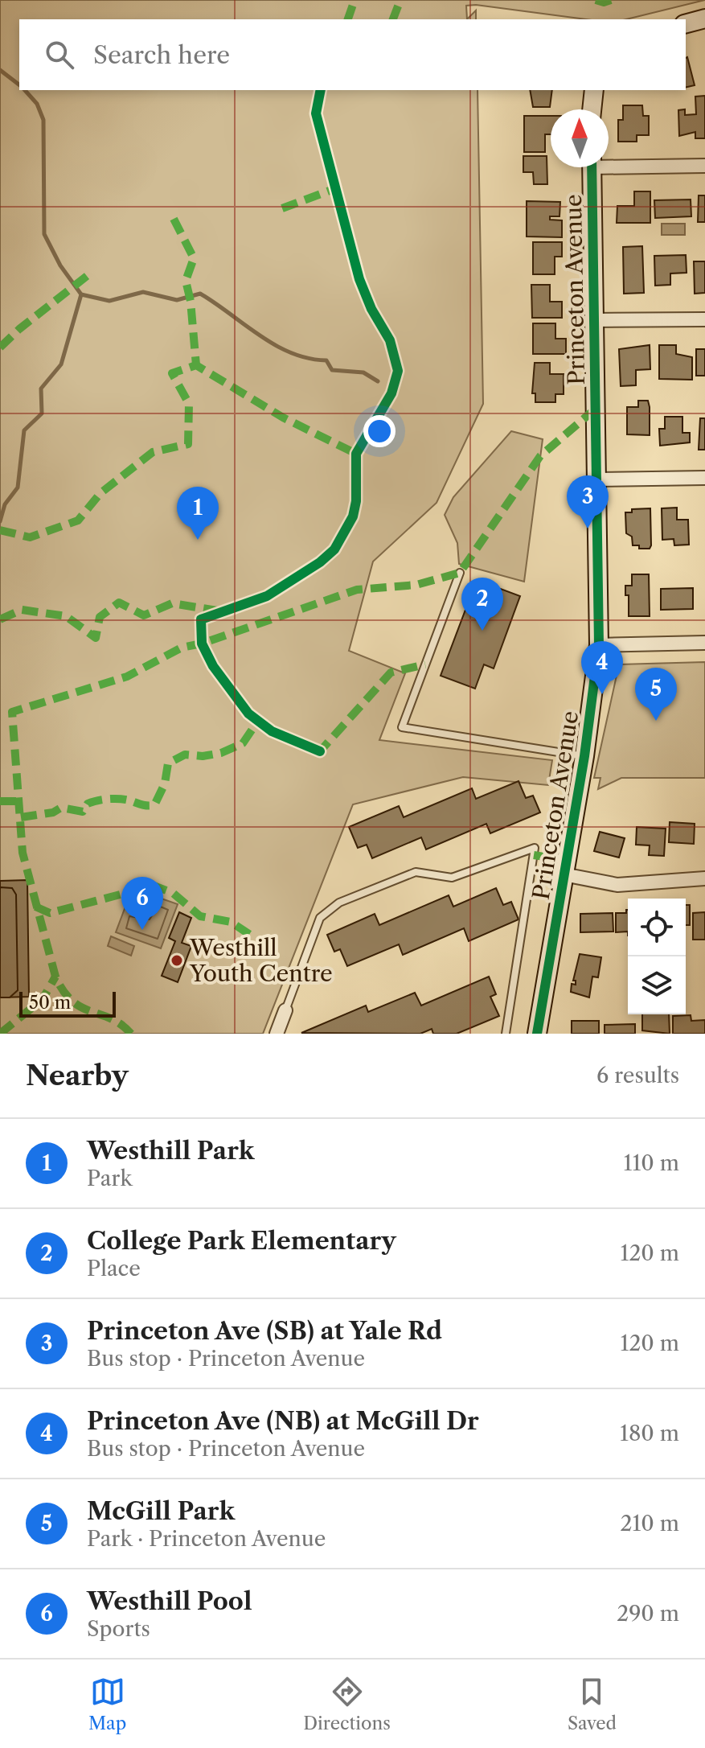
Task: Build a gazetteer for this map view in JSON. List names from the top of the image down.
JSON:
{
  "streets": {
    "street": ["Princeton Avenue"]
  },
  "places": ["Westhill Youth Centre"],
  "scale_bar": "50 m",
  "north": "top",
  "page": {
    "search": "Search here",
    "pins": [
      "3",
      "1",
      "2",
      "4",
      "5",
      "6"
    ],
    "scale": "50 m",
    "heading": ["Nearby", "6 results"],
    "list": [
      {
        "mark": "1",
        "name": "Westhill Park",
        "note": "Park",
        "value": "110 m"
      },
      {
        "mark": "2",
        "name": "College Park Elementary",
        "note": "Place",
        "value": "120 m"
      },
      {
        "mark": "3",
        "name": "Princeton Ave (SB) at Yale Rd",
        "note": "Bus stop · Princeton Avenue",
        "value": "120 m"
      },
      {
        "mark": "4",
        "name": "Princeton Ave (NB) at McGill Dr",
        "note": "Bus stop · Princeton Avenue",
        "value": "180 m"
      },
      {
        "mark": "5",
        "name": "McGill Park",
        "note": "Park · Princeton Avenue",
        "value": "210 m"
      },
      {
        "mark": "6",
        "name": "Westhill Pool",
        "note": "Sports",
        "value": "290 m"
      }
    ],
    "nav": ["Map", "Directions", "Saved"]
  }
}
